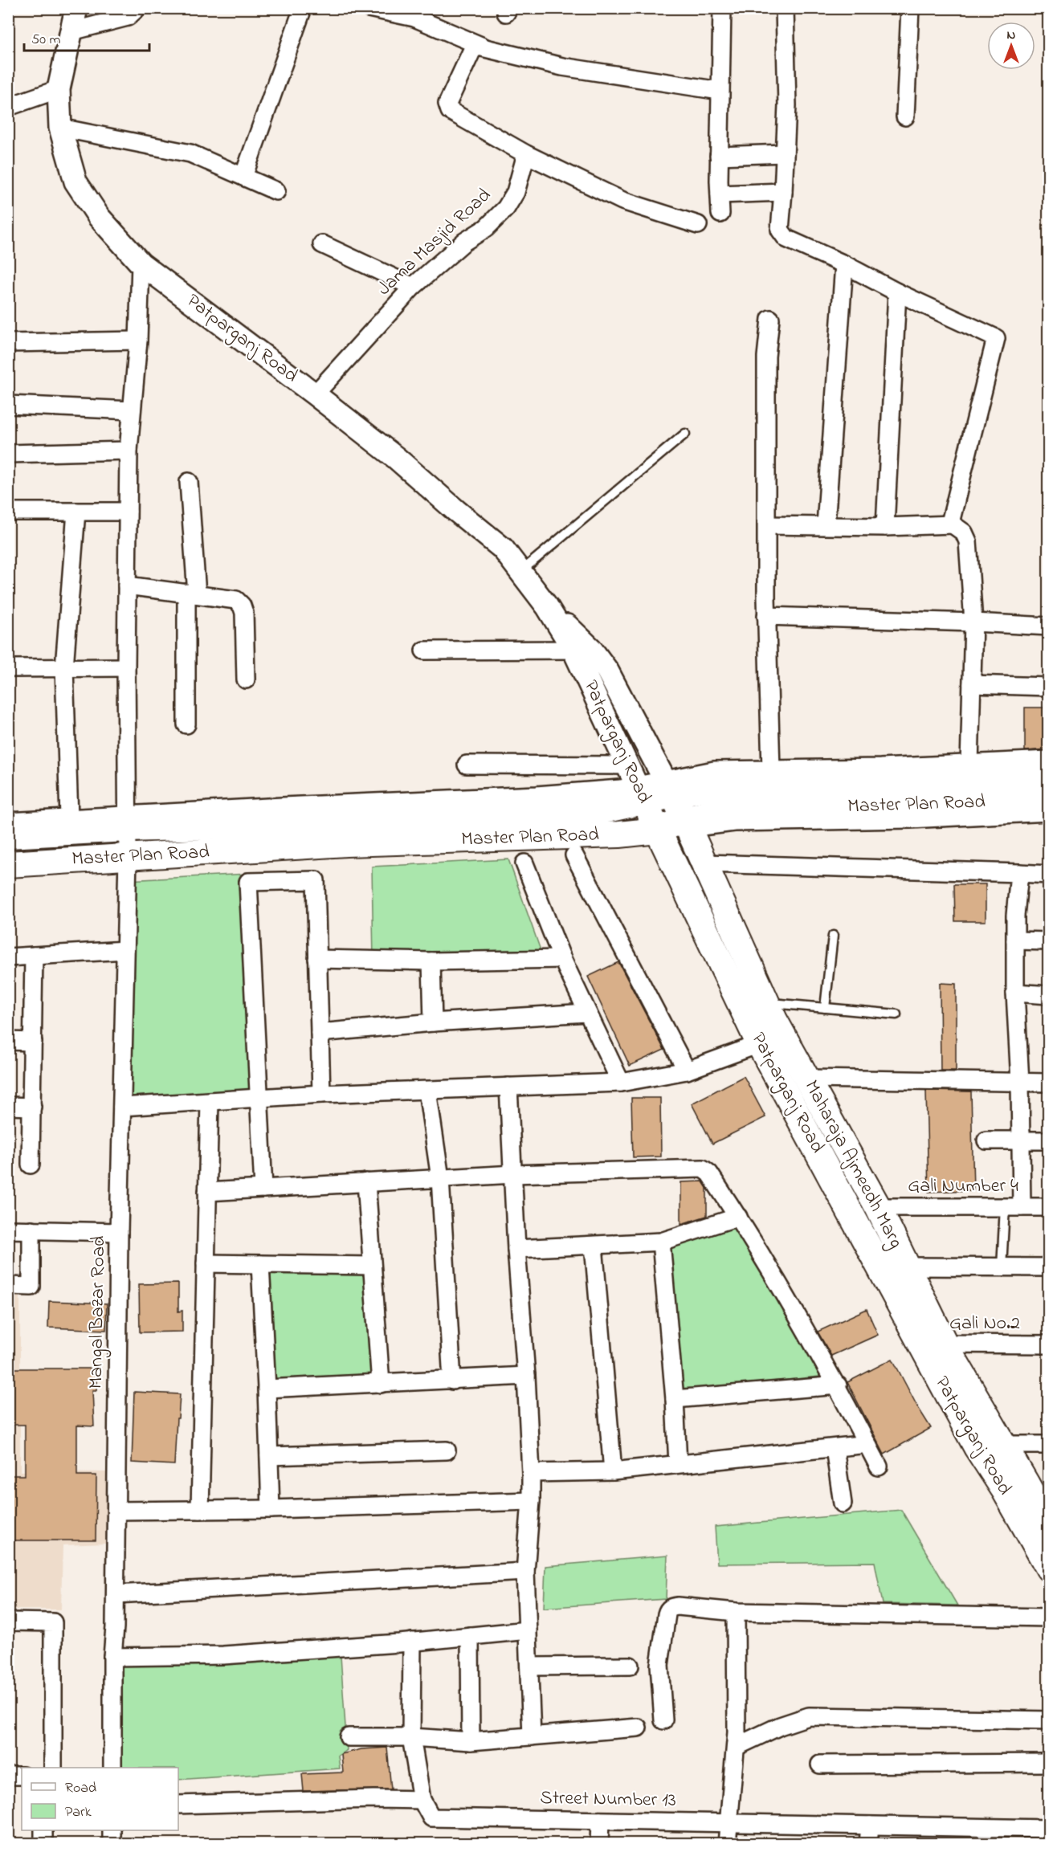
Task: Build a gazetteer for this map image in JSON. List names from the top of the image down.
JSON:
{
  "streets": {
    "main road": ["Patparganj Road", "Master Plan Road", "Maharaja Ajmeedh Marg"],
    "street": [
      "Jama Masjid Road",
      "Gali Number 4",
      "Mangal Bazar Road",
      "Gali No.2",
      "Street Number 13"
    ]
  },
  "crossings": [
    ["Jama Masjid Road", "Patparganj Road"],
    ["Patparganj Road", "Master Plan Road"],
    ["Patparganj Road", "Maharaja Ajmeedh Marg"],
    ["Patparganj Road", "Mangal Bazar Road"],
    ["Patparganj Road", "Gali No.2"],
    ["Master Plan Road", "Maharaja Ajmeedh Marg"],
    ["Master Plan Road", "Mangal Bazar Road"],
    ["Maharaja Ajmeedh Marg", "Gali Number 4"],
    ["Maharaja Ajmeedh Marg", "Gali No.2"]
  ],
  "legend": ["Road", "Park"],
  "scale_bar": "50 m",
  "north": "top"
}
